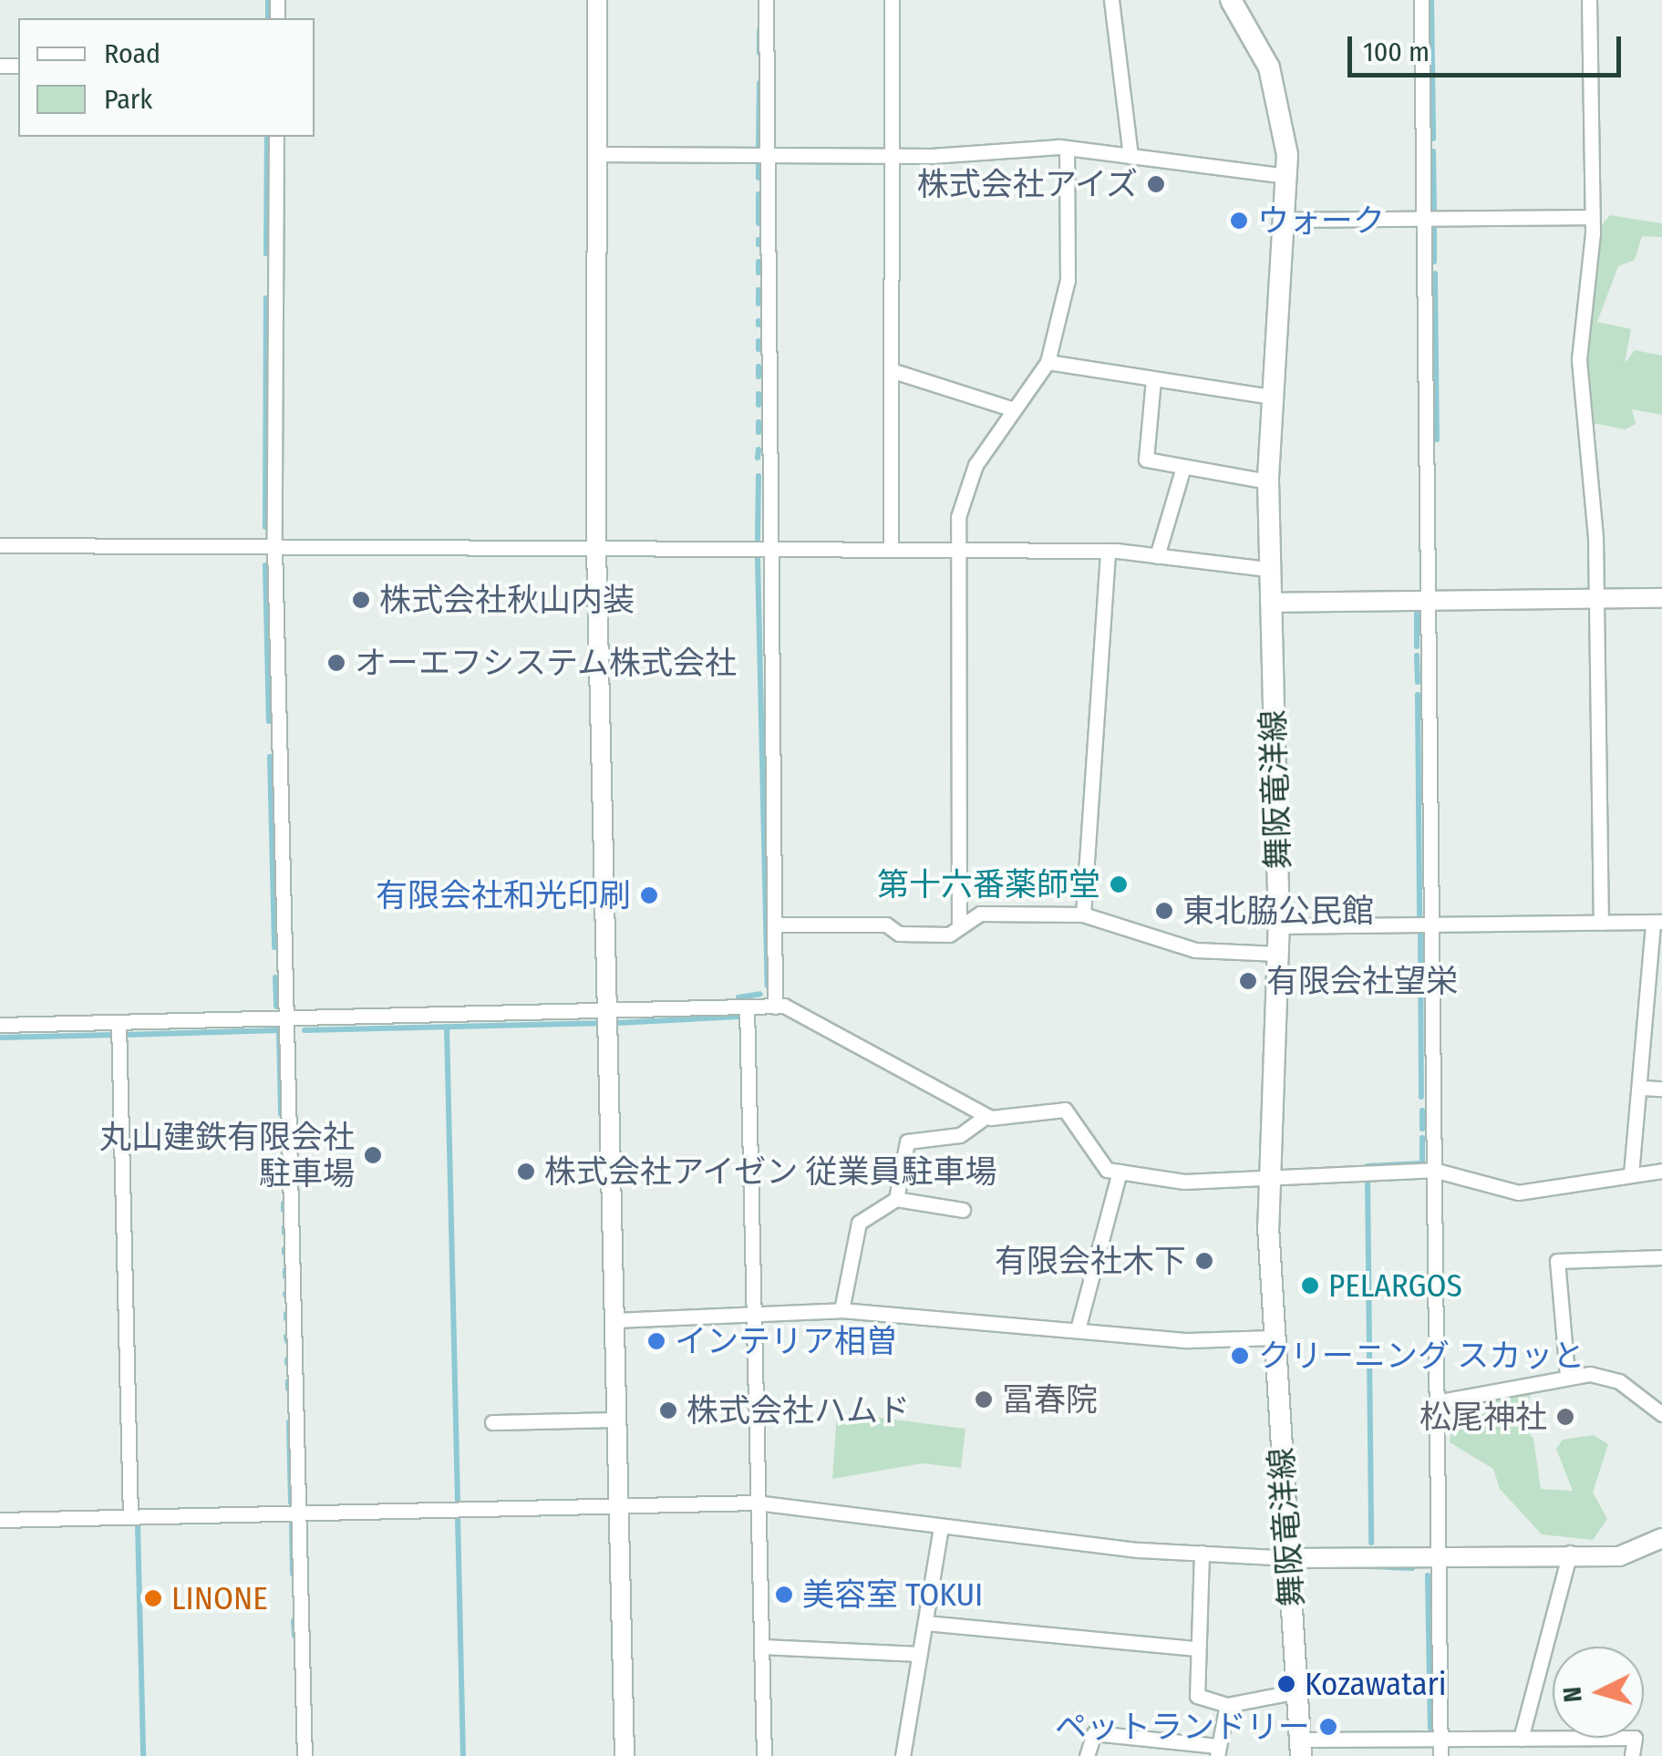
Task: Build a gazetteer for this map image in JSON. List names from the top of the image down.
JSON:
{
  "streets": {
    "main road": ["舞阪竜洋線"]
  },
  "places": [
    "株式会社アイズ",
    "ウォーク",
    "株式会社秋山内装",
    "オーエフシステム株式会社",
    "第十六番薬師堂",
    "有限会社和光印刷",
    "東北脇公民館",
    "有限会社望栄",
    "丸山建鉄有限会社 駐車場",
    "株式会社アイゼン 従業員駐車場",
    "有限会社木下",
    "PELARGOS",
    "インテリア相曽",
    "クリーニング スカッと",
    "冨春院",
    "株式会社ハムド",
    "松尾神社",
    "美容室 TOKUI",
    "LINONE",
    "Kozawatari",
    "ペットランドリー"
  ],
  "legend": ["Road", "Park"],
  "scale_bar": "100 m",
  "north": "left"
}
